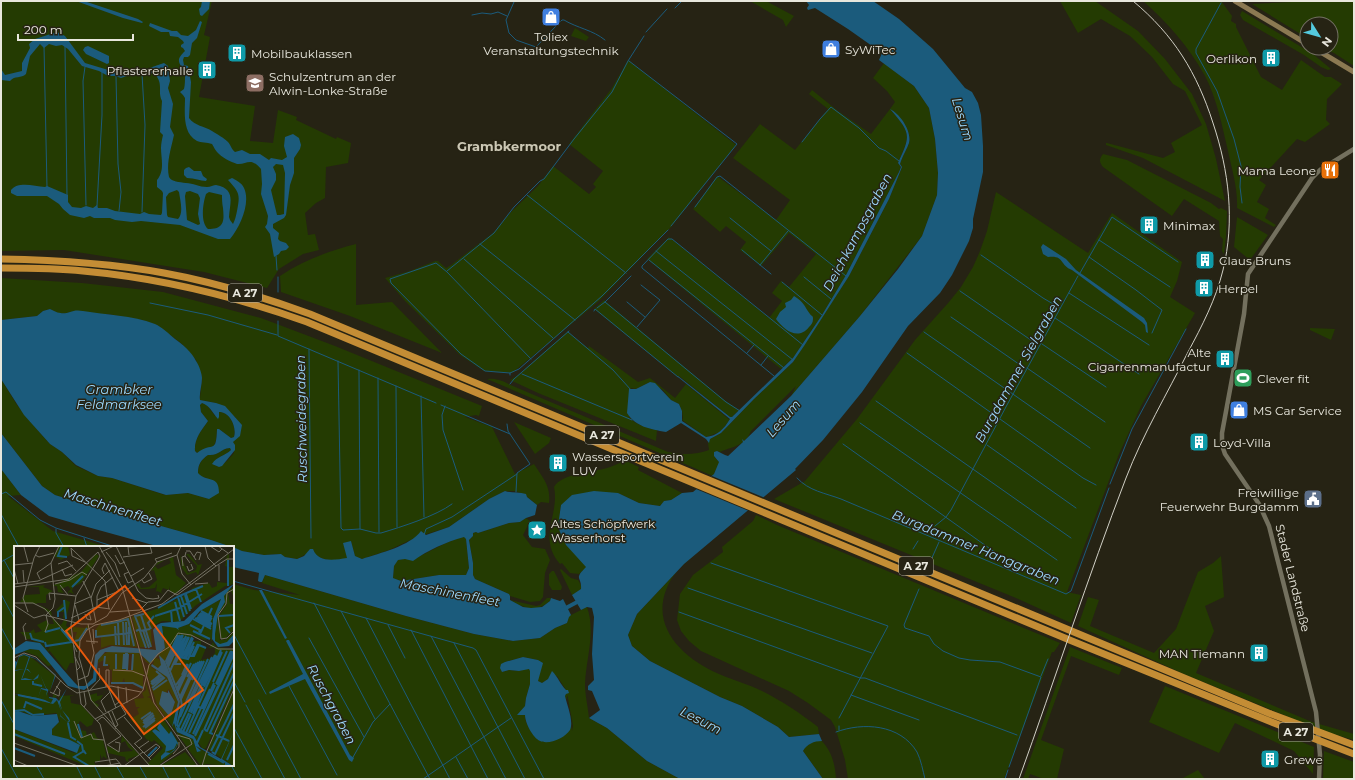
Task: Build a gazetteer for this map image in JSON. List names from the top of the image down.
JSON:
{
  "streets": {
    "highway": ["A 27"],
    "street": ["Stader Landstraße"]
  },
  "districts": ["Grambkermoor"],
  "water": [
    "Lesum",
    "Deichkampsgraben",
    "Burgdammer Sielgraben",
    "Grambker Feldmarksee",
    "Ruschweidegraben",
    "Maschinenfleet",
    "Burgdammer Hanggraben",
    "Ruschgraben"
  ],
  "places": {
    "shop": ["Toliex Veranstaltungstechnik", "SyWiTec", "MS Car Service"],
    "building": [
      "Mobilbauklassen",
      "Oerlikon",
      "Pflastererhalle",
      "Minimax",
      "Claus Bruns",
      "Herpel",
      "Alte Cigarrenmanufactur",
      "Loyd-Villa",
      "Wassersportverein LUV",
      "MAN Tiemann",
      "Grewe"
    ],
    "school or university": ["Schulzentrum an der Alwin-Lonke-Straße"],
    "restaurant": ["Mama Leone"],
    "sports": ["Clever fit"],
    "public building": ["Freiwillige Feuerwehr Burgdamm"],
    "place": ["Altes Schöpfwerk Wasserhorst"]
  },
  "scale_bar": "200 m",
  "north": "bottom right"
}
